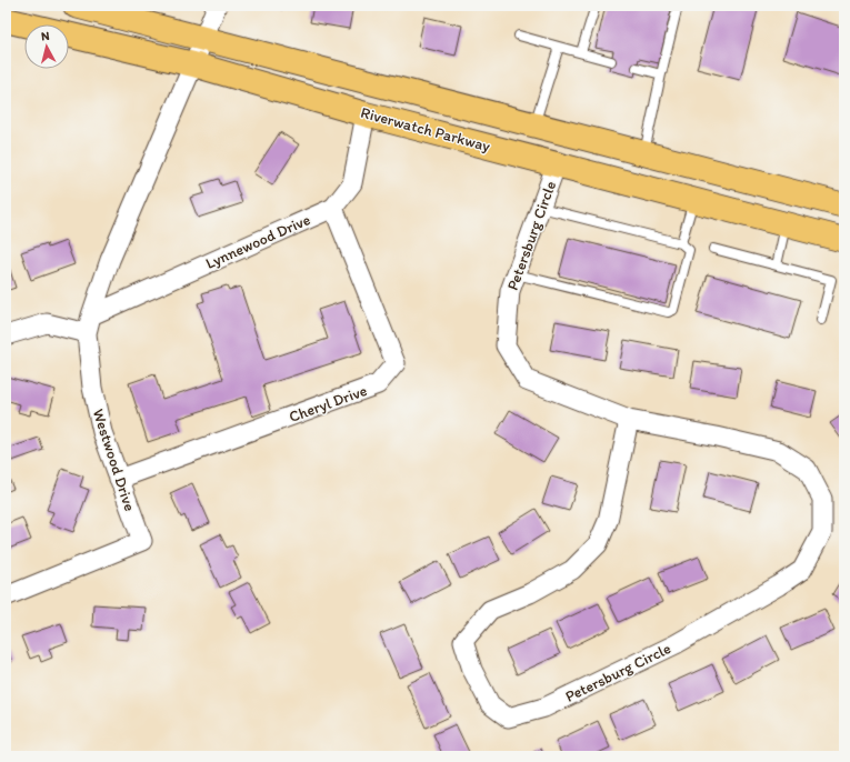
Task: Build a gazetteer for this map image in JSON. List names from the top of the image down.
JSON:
{
  "streets": {
    "main road": ["Riverwatch Parkway"],
    "street": [
      "Petersburg Circle",
      "Lynnewood Drive",
      "Cheryl Drive",
      "Westwood Drive"
    ]
  },
  "crossings": [
    ["Riverwatch Parkway", "Petersburg Circle"],
    ["Riverwatch Parkway", "Lynnewood Drive"],
    ["Riverwatch Parkway", "Westwood Drive"],
    ["Lynnewood Drive", "Cheryl Drive"],
    ["Lynnewood Drive", "Westwood Drive"],
    ["Cheryl Drive", "Westwood Drive"]
  ],
  "north": "top"
}
